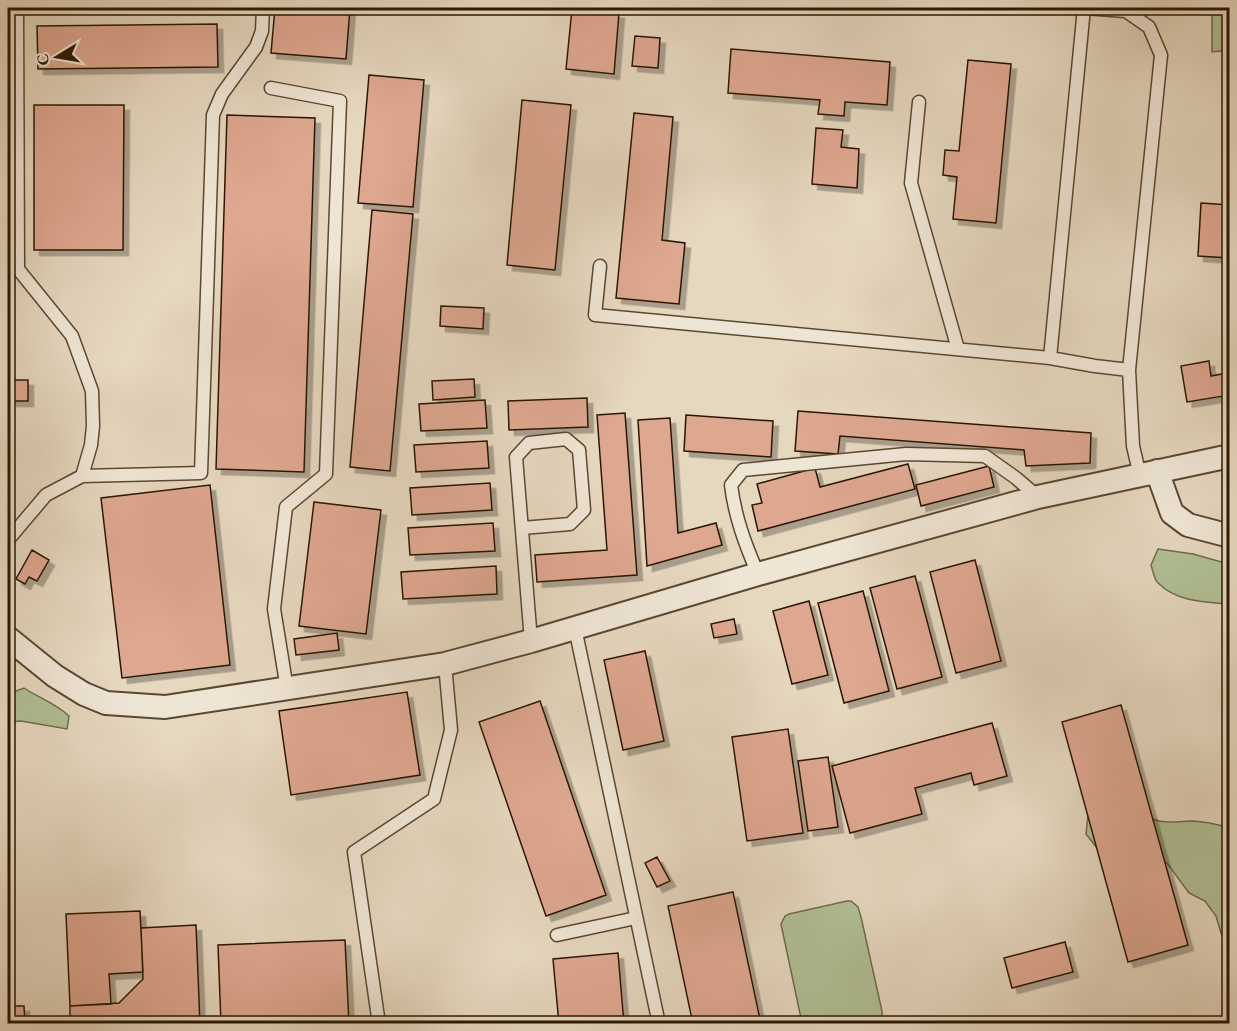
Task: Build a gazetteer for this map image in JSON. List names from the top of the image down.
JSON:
{
  "north": "left"
}
